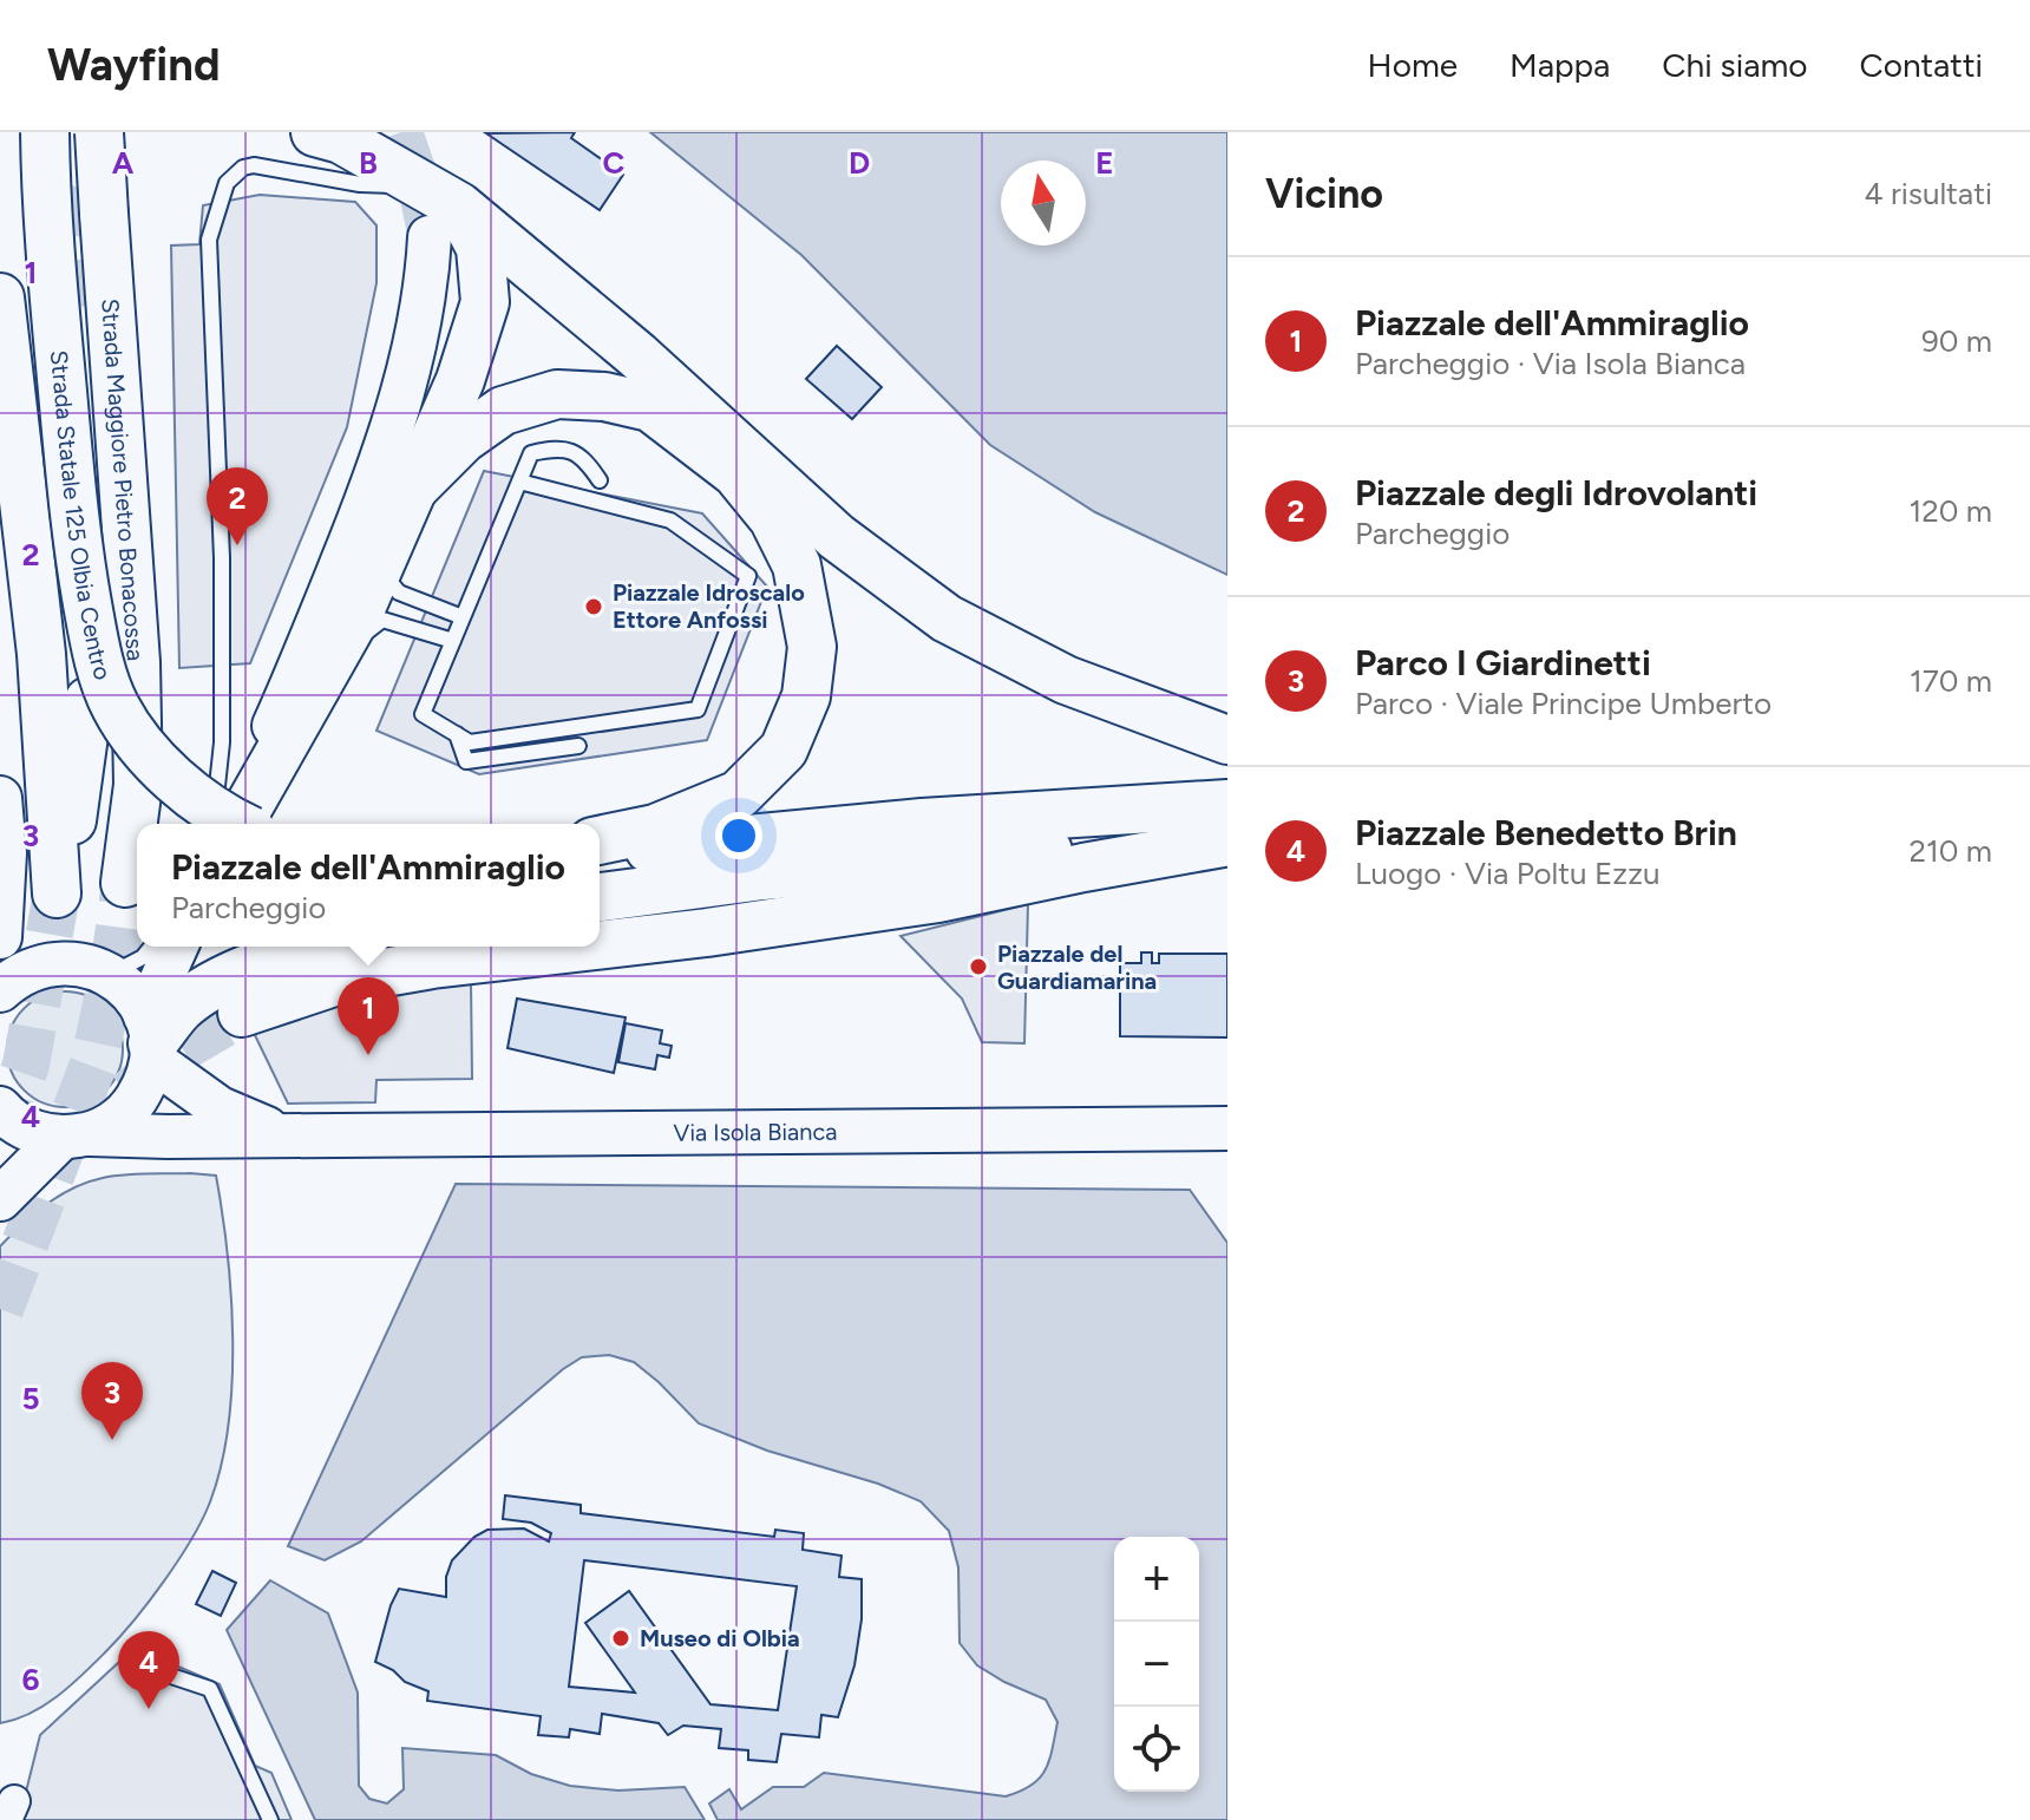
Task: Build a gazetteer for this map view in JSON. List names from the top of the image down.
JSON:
{
  "streets": {
    "main road": ["Strada Maggiore Pietro Bonacossa", "Strada Statale 125 Olbia Centro"],
    "street": ["Via Isola Bianca"]
  },
  "places": ["Piazzale Idroscalo Ettore Anfossi", "Piazzale del Guardiamarina", "Museo di Olbia"],
  "north": "top",
  "page": {
    "header": "Wayfind",
    "nav": [
      "Home",
      "Mappa",
      "Chi siamo",
      "Contatti"
    ],
    "heading": ["Vicino", "4 risultati"],
    "list": [
      {
        "mark": "1",
        "name": "Piazzale dell'Ammiraglio",
        "note": "Parcheggio · Via Isola Bianca",
        "value": "90 m"
      },
      {
        "mark": "2",
        "name": "Piazzale degli Idrovolanti",
        "note": "Parcheggio",
        "value": "120 m"
      },
      {
        "mark": "3",
        "name": "Parco I Giardinetti",
        "note": "Parco · Viale Principe Umberto",
        "value": "170 m"
      },
      {
        "mark": "4",
        "name": "Piazzale Benedetto Brin",
        "note": "Luogo · Via Poltu Ezzu",
        "value": "210 m"
      }
    ],
    "pins": [
      "2",
      "1",
      "3",
      "4"
    ],
    "popup": ["Piazzale dell'Ammiraglio", "Parcheggio"],
    "map_buttons": ["+", "−"]
  },
  "grid": {
    "columns": [
      "A",
      "B",
      "C",
      "D",
      "E"
    ],
    "rows": [
      "1",
      "2",
      "3",
      "4",
      "5",
      "6"
    ]
  }
}
